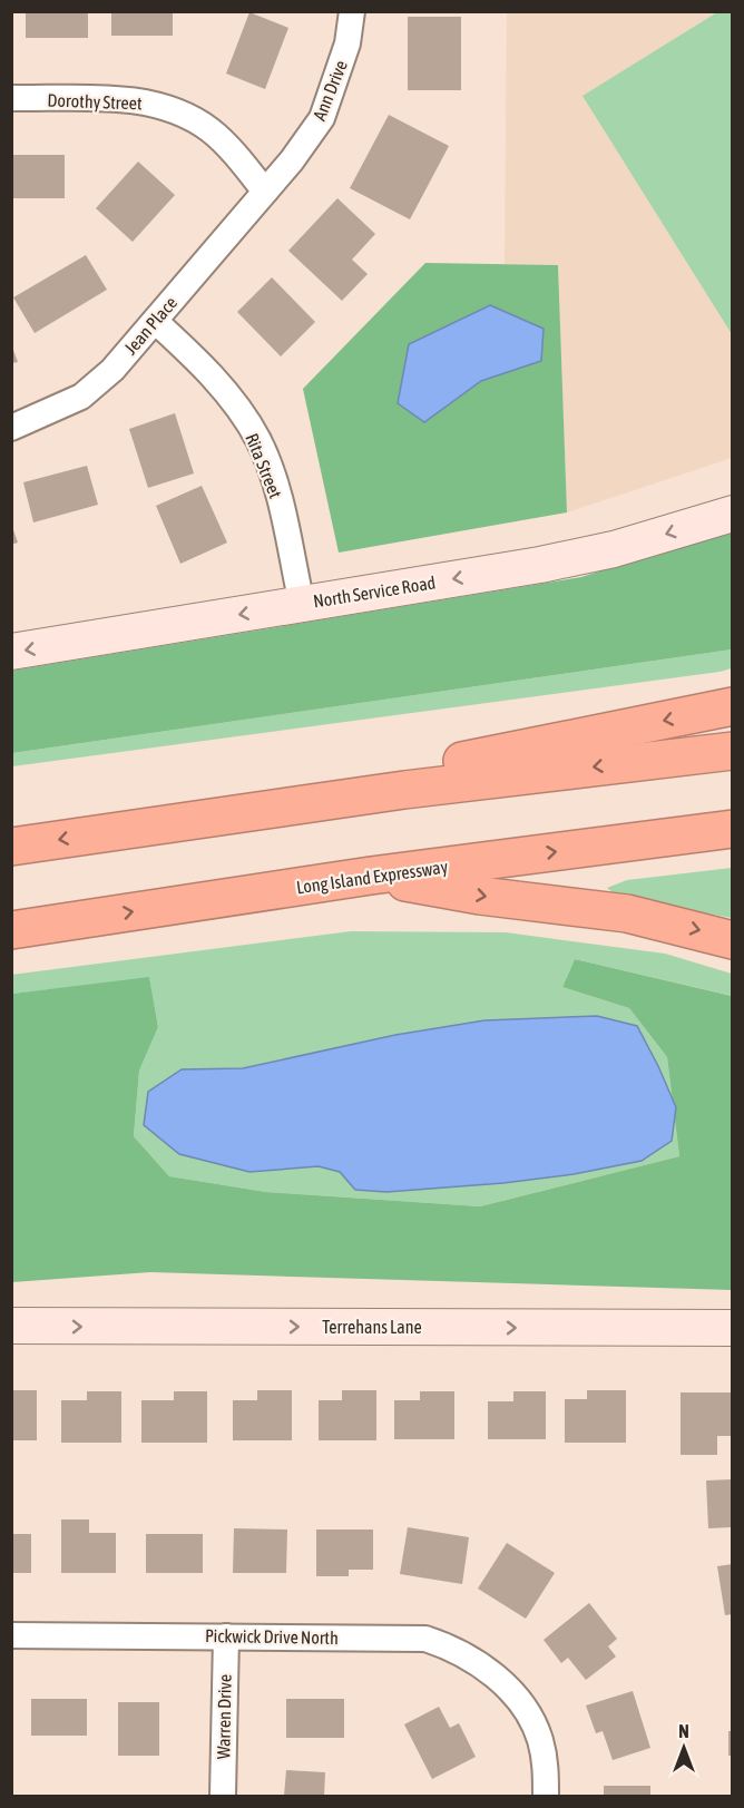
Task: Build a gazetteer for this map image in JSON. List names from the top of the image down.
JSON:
{
  "streets": {
    "highway": ["Long Island Expressway"],
    "main road": ["North Service Road", "Terrehans Lane"],
    "street": [
      "Ann Drive",
      "Dorothy Street",
      "Jean Place",
      "Rita Street",
      "Pickwick Drive North",
      "Warren Drive"
    ]
  },
  "crossings": [
    ["Ann Drive", "Dorothy Street"],
    ["Ann Drive", "Jean Place"],
    ["Dorothy Street", "Jean Place"],
    ["Jean Place", "Rita Street"],
    ["Rita Street", "North Service Road"],
    ["Pickwick Drive North", "Warren Drive"]
  ],
  "one_way": ["North Service Road", "Terrehans Lane"],
  "north": "top"
}
